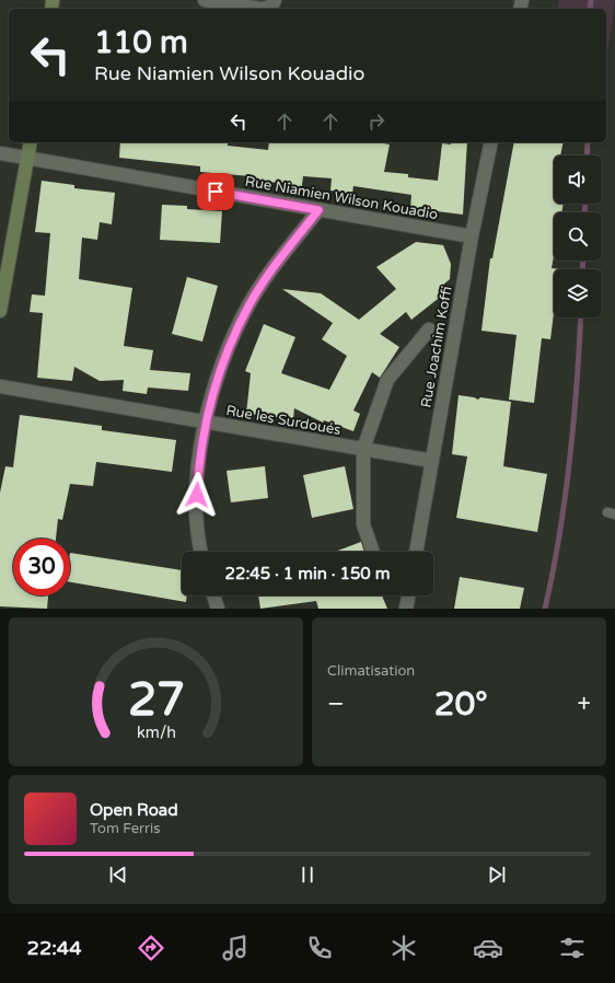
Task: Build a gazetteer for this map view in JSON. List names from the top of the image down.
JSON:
{
  "streets": {
    "street": ["Rue Niamien Wilson Kouadio", "Rue Joachim Koffi", "Rue les Surdoués"]
  },
  "crossings": [
    ["Rue Niamien Wilson Kouadio", "Rue Joachim Koffi"],
    ["Rue Joachim Koffi", "Rue les Surdoués"]
  ],
  "page": {
    "turn": ["110 m", "Rue Niamien Wilson Kouadio"],
    "limit": "30",
    "trip": "22:45 · 1 min · 150 m",
    "tile": "Climatisation",
    "heat": ["−", "20°", "+"],
    "song": ["Open Road", "Tom Ferris"],
    "tabs": "22:44",
    "gauge": ["27", "km/h"]
  }
}
